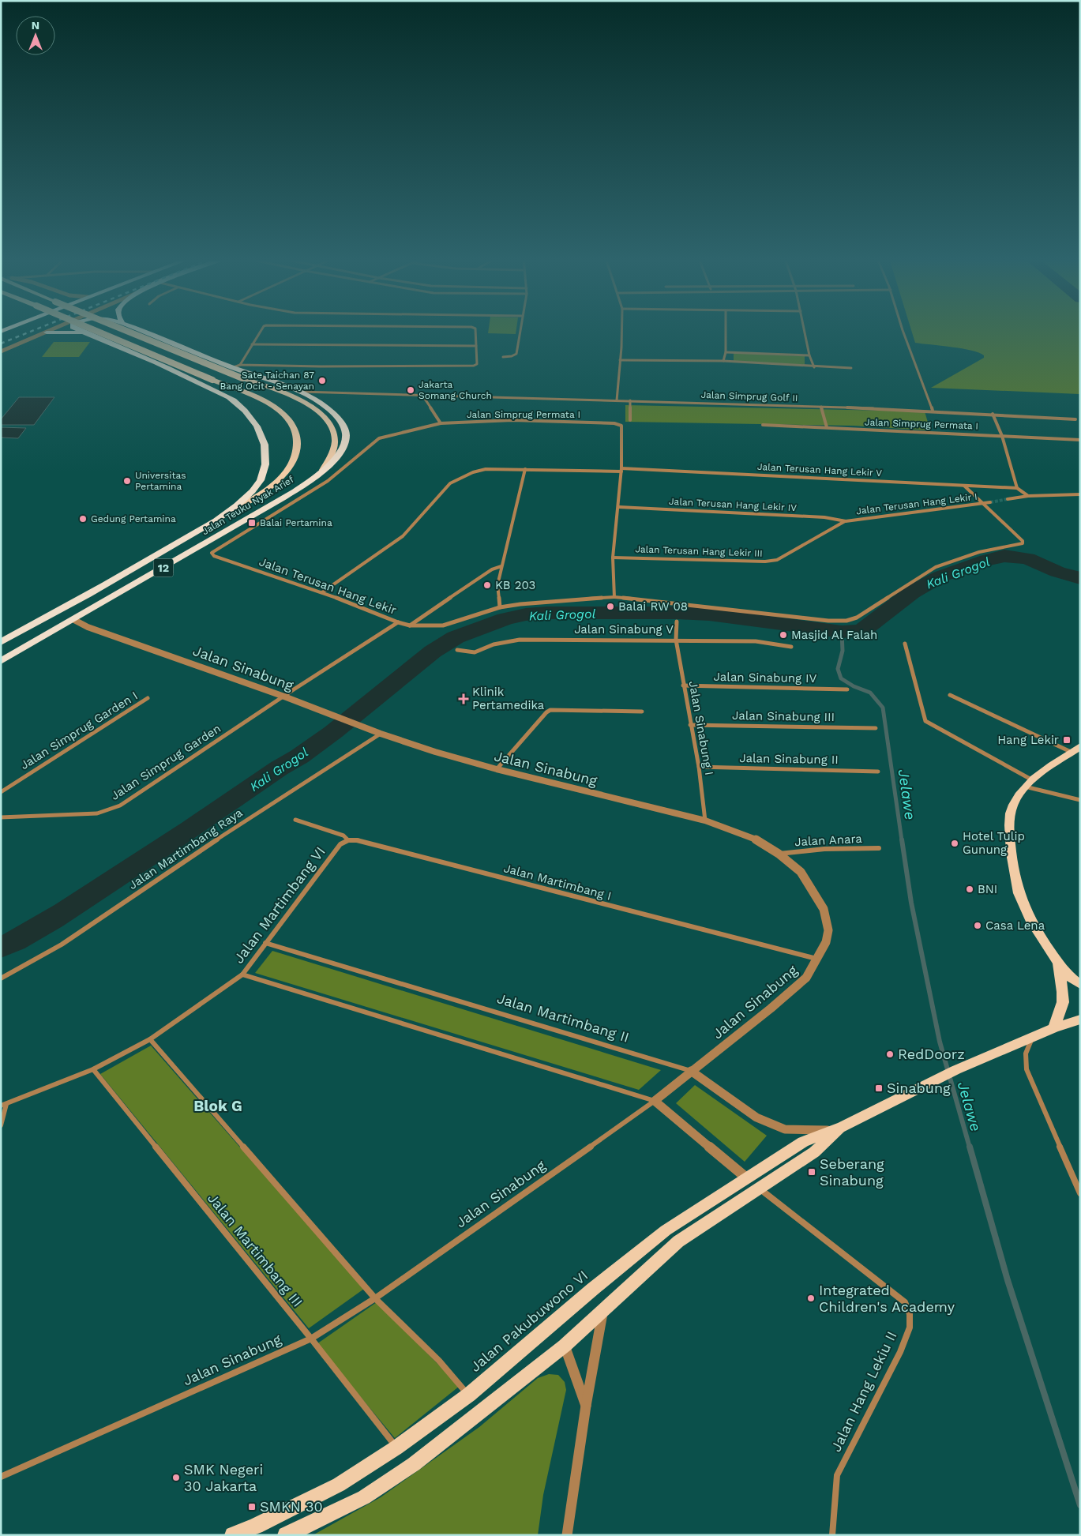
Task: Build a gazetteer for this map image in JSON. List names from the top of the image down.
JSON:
{
  "streets": {
    "highway": ["Jalan Teuku Nyak Arief", "12"],
    "main road": ["Jalan Pakubuwono VI"],
    "street": [
      "Jalan Simprug Golf II",
      "Jalan Simprug Permata I",
      "Jalan Terusan Hang Lekir V",
      "Jalan Terusan Hang Lekir I",
      "Jalan Terusan Hang Lekir IV",
      "Jalan Terusan Hang Lekir III",
      "Jalan Terusan Hang Lekir",
      "Jalan Sinabung V",
      "Jalan Sinabung",
      "Jalan Sinabung IV",
      "Jalan Sinabung III",
      "Jalan Sinabung I",
      "Jalan Simprug Garden I",
      "Jalan Sinabung II",
      "Jalan Simprug Garden",
      "Jalan Anara",
      "Jalan Martimbang Raya",
      "Jalan Martimbang I",
      "Jalan Martimbang VI",
      "Jalan Martimbang II",
      "Jalan Martimbang III",
      "Jalan Hang Lekiu II"
    ]
  },
  "crossings": [
    ["Jalan Simprug Permata I", "Jalan Terusan Hang Lekir V"],
    ["Jalan Simprug Permata I", "Jalan Terusan Hang Lekir"],
    ["Jalan Terusan Hang Lekir V", "Jalan Terusan Hang Lekir"],
    ["Jalan Terusan Hang Lekir I", "Jalan Terusan Hang Lekir IV"],
    ["Jalan Terusan Hang Lekir I", "Jalan Terusan Hang Lekir III"],
    ["Jalan Terusan Hang Lekir IV", "Jalan Terusan Hang Lekir III"],
    ["Jalan Teuku Nyak Arief", "Jalan Sinabung"],
    ["Jalan Terusan Hang Lekir", "Jalan Sinabung"],
    ["Jalan Terusan Hang Lekir", "Jalan Simprug Garden"],
    ["Jalan Sinabung V", "Jalan Sinabung I"],
    ["Jalan Sinabung", "Jalan Sinabung I"],
    ["Jalan Sinabung", "Jalan Simprug Garden"],
    ["Jalan Sinabung", "Jalan Anara"],
    ["Jalan Sinabung", "Jalan Martimbang Raya"],
    ["Jalan Sinabung", "Jalan Martimbang I"],
    ["Jalan Sinabung", "Jalan Martimbang II"],
    ["Jalan Sinabung", "Jalan Martimbang III"],
    ["Jalan Sinabung IV", "Jalan Sinabung I"],
    ["Jalan Sinabung III", "Jalan Sinabung I"],
    ["Jalan Sinabung I", "Jalan Sinabung II"],
    ["Jalan Martimbang I", "Jalan Martimbang VI"],
    ["Jalan Martimbang VI", "Jalan Martimbang II"],
    ["Jalan Martimbang VI", "Jalan Martimbang III"],
    ["Jalan Martimbang II", "Jalan Pakubuwono VI"],
    ["Jalan Martimbang III", "Jalan Pakubuwono VI"],
    ["Jalan Pakubuwono VI", "Jalan Hang Lekiu II"]
  ],
  "districts": ["Blok G"],
  "water": ["Kali Grogol", "Jelawe"],
  "places": {
    "other": [
      "Sate Taichan 87 Bang Ocit - Senayan",
      "Jakarta Somang Church",
      "Universitas Pertamina",
      "Gedung Pertamina",
      "KB 203",
      "Balai RW 08",
      "Masjid Al Falah",
      "Hotel Tulip Gunung",
      "BNI",
      "Casa Lena",
      "RedDoorz",
      "Integrated Children's Academy",
      "SMK Negeri 30 Jakarta"
    ],
    "transit": [
      "Balai Pertamina",
      "Hang Lekir",
      "Sinabung",
      "Seberang Sinabung",
      "SMKN 30"
    ],
    "health": ["Klinik Pertamedika"]
  },
  "north": "top"
}
